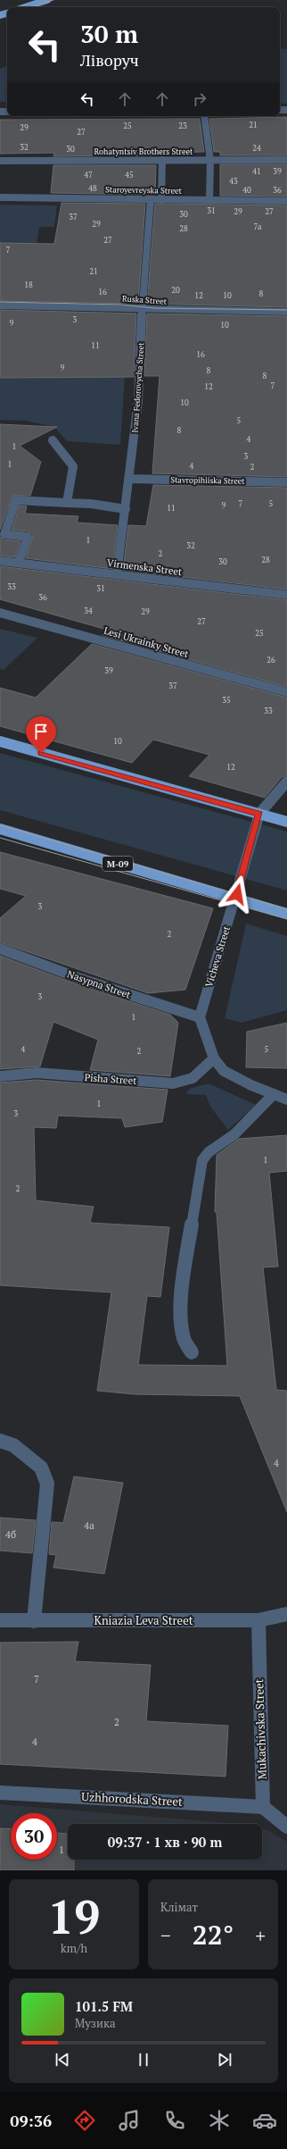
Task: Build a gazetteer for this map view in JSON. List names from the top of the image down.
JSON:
{
  "streets": {
    "main road": ["М-09"],
    "street": [
      "Rohatyntsiv Brothers Street",
      "Staroyevreyska Street",
      "Ruska Street",
      "Ivana Fedorovycha Street",
      "Stavropihiiska Street",
      "Virmenska Street",
      "Lesi Ukrainky Street",
      "Vicheva Street",
      "Nasypna Street",
      "Pisha Street",
      "Kniazia Leva Street",
      "Mukachivska Street",
      "Uzhhorodska Street"
    ]
  },
  "crossings": [
    ["Staroyevreyska Street", "Ivana Fedorovycha Street"],
    ["Ruska Street", "Ivana Fedorovycha Street"],
    ["Ivana Fedorovycha Street", "Stavropihiiska Street"],
    ["Ivana Fedorovycha Street", "Virmenska Street"],
    ["М-09", "Vicheva Street"],
    ["Vicheva Street", "Nasypna Street"],
    ["Kniazia Leva Street", "Mukachivska Street"],
    ["Mukachivska Street", "Uzhhorodska Street"]
  ],
  "house_numbers": [
    "21",
    "25",
    "23",
    "29",
    "27",
    "32",
    "24",
    "30",
    "41",
    "39",
    "47",
    "45",
    "43",
    "48",
    "40",
    "36",
    "31",
    "29",
    "27",
    "30",
    "37",
    "29",
    "7а",
    "28",
    "27",
    "7",
    "21",
    "18",
    "20",
    "16",
    "8",
    "12",
    "10",
    "3",
    "9",
    "10",
    "11",
    "16",
    "9",
    "8",
    "8",
    "7",
    "12",
    "10",
    "5",
    "8",
    "4",
    "1",
    "3",
    "1",
    "4",
    "2",
    "7",
    "5",
    "9",
    "11",
    "1",
    "32",
    "2",
    "28",
    "30",
    "33",
    "31",
    "36",
    "34",
    "29",
    "27",
    "25",
    "26",
    "39",
    "37",
    "35",
    "33",
    "10",
    "12",
    "3",
    "2",
    "3",
    "1",
    "4",
    "5",
    "2",
    "1",
    "3",
    "1",
    "2",
    "4",
    "4а",
    "4б",
    "7",
    "2",
    "4",
    "1"
  ],
  "page": {
    "turn": ["30 m", "Ліворуч"],
    "limit": "30",
    "trip": "09:37 · 1 хв · 90 m",
    "tile": [
      ["19", "km/h"],
      "Клімат"
    ],
    "heat": ["−", "22°", "+"],
    "song": ["101.5 FM", "Музика"],
    "tabs": "09:36"
  }
}
